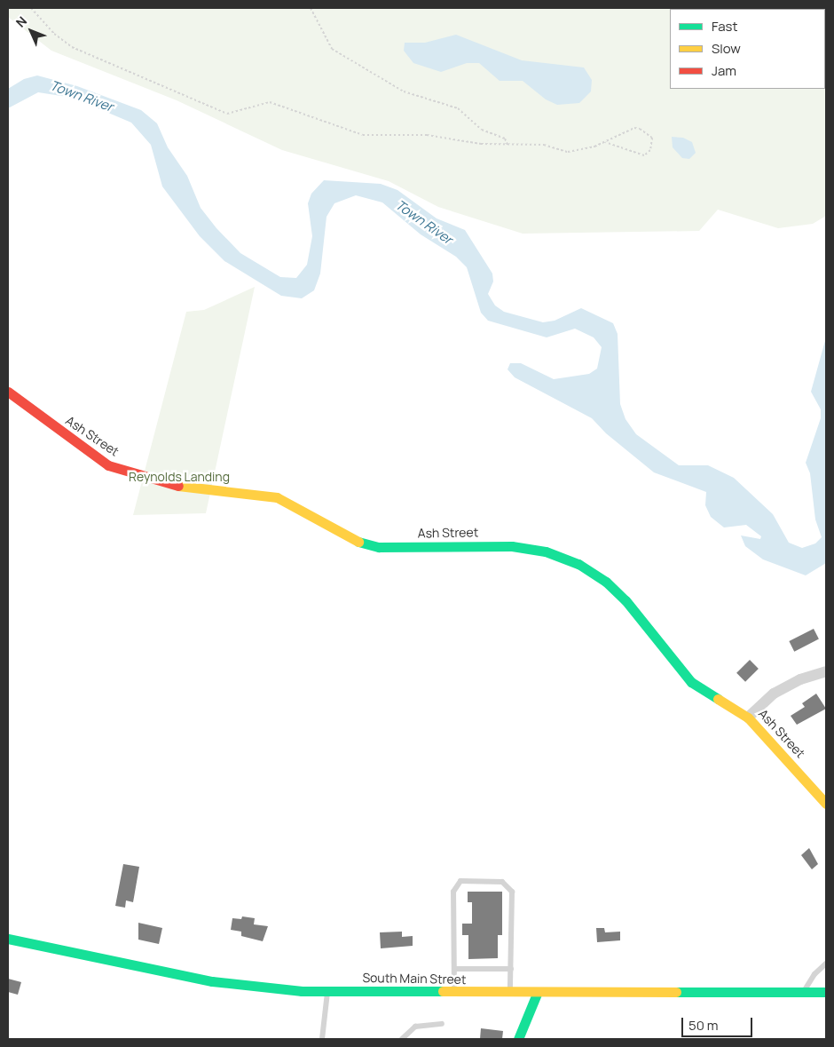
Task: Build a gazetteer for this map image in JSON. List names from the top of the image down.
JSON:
{
  "streets": {
    "street": ["Ash Street", "South Main Street"]
  },
  "water": ["Town River"],
  "parks": ["Reynolds Landing"],
  "legend": ["Fast", "Slow", "Jam"],
  "scale_bar": "50 m",
  "north": "top left"
}
